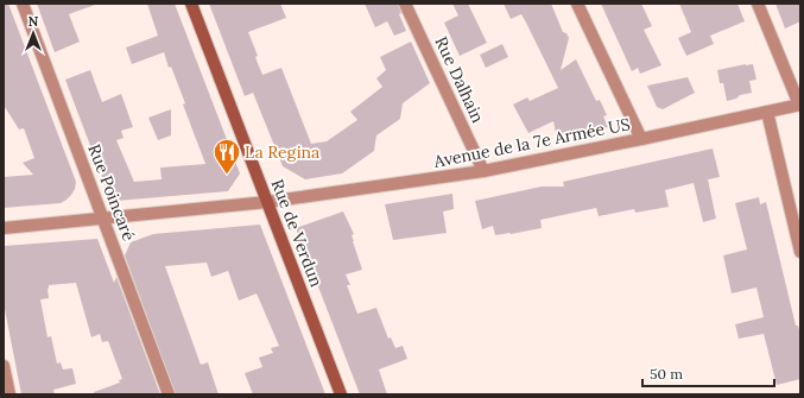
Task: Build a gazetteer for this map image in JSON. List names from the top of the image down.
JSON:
{
  "streets": {
    "main road": ["Rue de Verdun"],
    "street": ["Rue Dalhain", "Avenue de la 7e Armée US", "Rue Poincaré"]
  },
  "crossings": [
    ["Rue Dalhain", "Avenue de la 7e Armée US"],
    ["Avenue de la 7e Armée US", "Rue Poincaré"],
    ["Avenue de la 7e Armée US", "Rue de Verdun"]
  ],
  "places": {
    "restaurant": ["La Regina"]
  },
  "scale_bar": "50 m",
  "north": "top"
}
